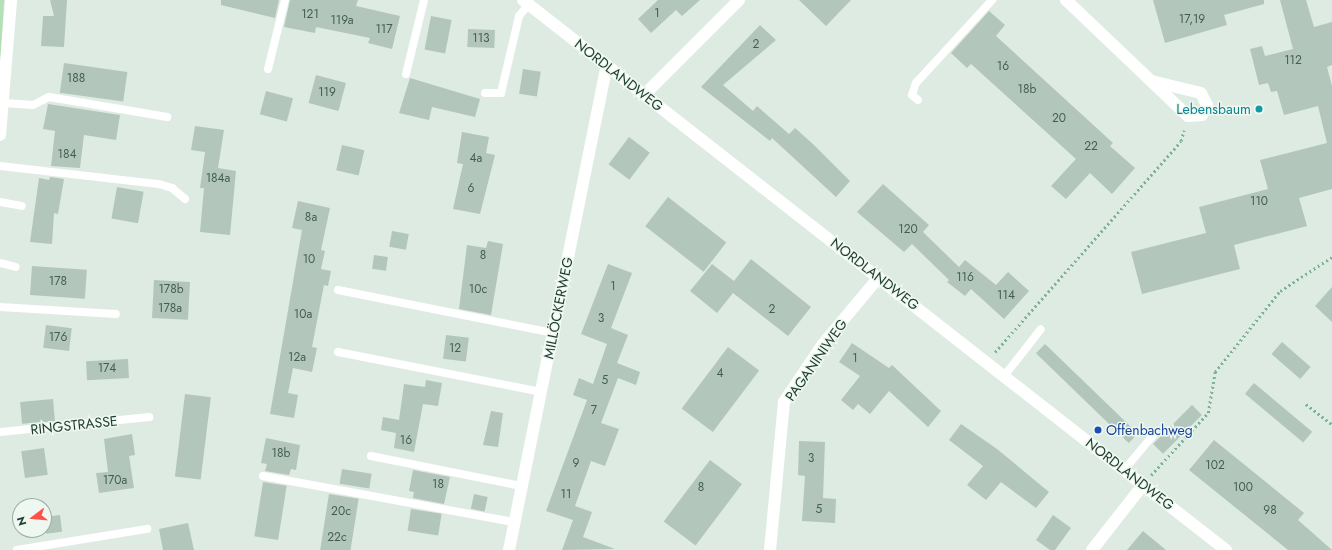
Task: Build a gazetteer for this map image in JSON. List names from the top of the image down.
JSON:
{
  "streets": {
    "street": ["NORDLANDWEG", "MILLÖCKERWEG", "PAGANINIWEG"],
    "lane": ["RINGSTRASSE"]
  },
  "crossings": [
    ["NORDLANDWEG", "MILLÖCKERWEG"],
    ["NORDLANDWEG", "PAGANINIWEG"]
  ],
  "places": ["Lebensbaum", "Offenbachweg"],
  "house_numbers": [
    "1",
    "121",
    "17,19",
    "119a",
    "117",
    "113",
    "2",
    "112",
    "16",
    "188",
    "18b",
    "119",
    "20",
    "22",
    "184",
    "4a",
    "184a",
    "6",
    "110",
    "8a",
    "120",
    "8",
    "10",
    "116",
    "178",
    "1",
    "178b",
    "10c",
    "114",
    "178a",
    "2",
    "10a",
    "3",
    "176",
    "12",
    "12a",
    "1",
    "174",
    "4",
    "5",
    "7",
    "16",
    "18b",
    "3",
    "9",
    "102",
    "170a",
    "18",
    "8",
    "100",
    "11",
    "5",
    "98",
    "20c",
    "22c"
  ],
  "north": "left"
}
